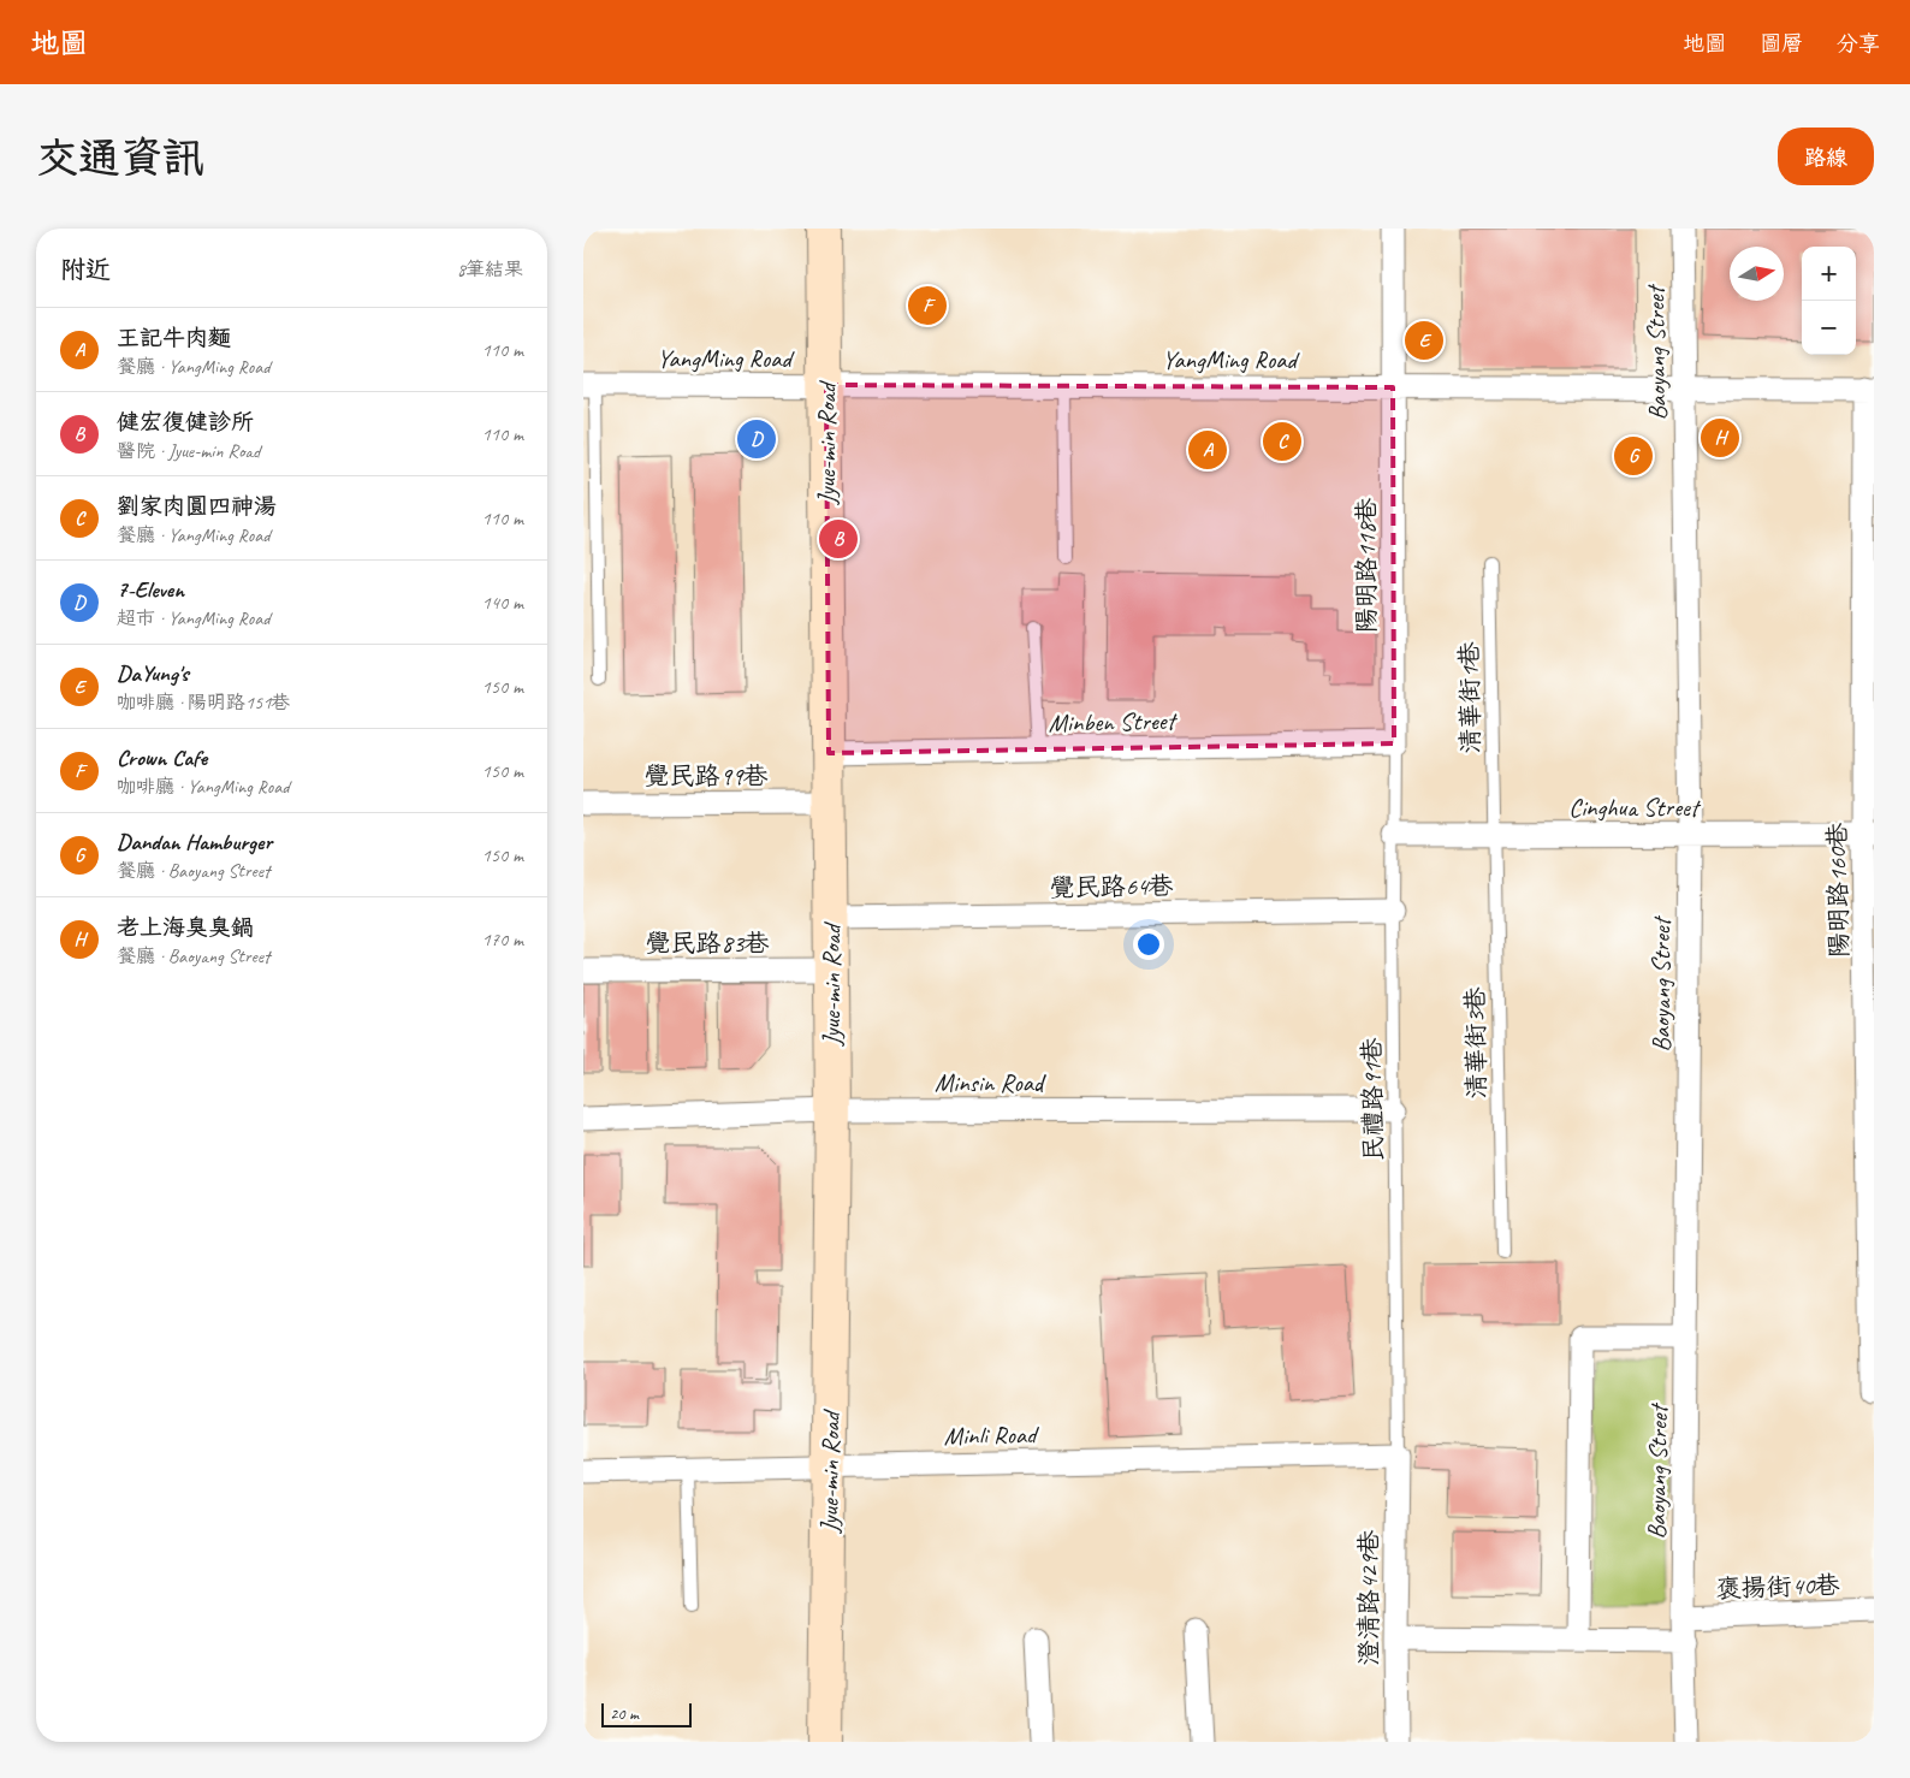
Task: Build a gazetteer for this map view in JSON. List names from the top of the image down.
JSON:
{
  "streets": {
    "street": [
      "Baoyang Street",
      "YangMing Road",
      "Jyue-min Road",
      "陽明路118巷",
      "Minben Street",
      "覺民路99巷",
      "Cinghua Street",
      "覺民路64巷",
      "陽明路160巷",
      "覺民路83巷",
      "Minsin Road",
      "Minli Road",
      "褒揚街40巷",
      "澄清路429巷"
    ],
    "lane": ["清華街1巷", "清華街3巷", "民禮路91巷"]
  },
  "crossings": [
    ["Baoyang Street", "YangMing Road"],
    ["Baoyang Street", "Cinghua Street"],
    ["Baoyang Street", "褒揚街40巷"],
    ["YangMing Road", "Jyue-min Road"],
    ["YangMing Road", "陽明路118巷"],
    ["YangMing Road", "陽明路160巷"],
    ["Jyue-min Road", "Minben Street"],
    ["Jyue-min Road", "覺民路99巷"],
    ["Jyue-min Road", "覺民路64巷"],
    ["Jyue-min Road", "覺民路83巷"],
    ["Jyue-min Road", "Minsin Road"],
    ["Jyue-min Road", "Minli Road"],
    ["陽明路118巷", "Minben Street"],
    ["陽明路118巷", "民禮路91巷"],
    ["清華街1巷", "Cinghua Street"],
    ["清華街1巷", "清華街3巷"],
    ["Minben Street", "民禮路91巷"],
    ["Cinghua Street", "陽明路160巷"],
    ["Cinghua Street", "清華街3巷"],
    ["Cinghua Street", "民禮路91巷"],
    ["覺民路64巷", "民禮路91巷"],
    ["Minsin Road", "民禮路91巷"],
    ["民禮路91巷", "Minli Road"],
    ["民禮路91巷", "澄清路429巷"],
    ["Minli Road", "澄清路429巷"]
  ],
  "scale_bar": "20 m",
  "north": "right",
  "page": {
    "header": "地圖",
    "nav": ["地圖", "圖層", "分享"],
    "buttons": "路線",
    "title": "交通資訊",
    "heading": ["附近", "8筆結果"],
    "map_buttons": ["+", "−"],
    "pins": [
      "F",
      "E",
      "H",
      "D",
      "C",
      "A",
      "G",
      "B"
    ],
    "list": [
      {
        "mark": "A",
        "name": "王記牛肉麵",
        "note": "餐廳 · YangMing Road",
        "value": "110 m"
      },
      {
        "mark": "B",
        "name": "健宏復健診所",
        "note": "醫院 · Jyue-min Road",
        "value": "110 m"
      },
      {
        "mark": "C",
        "name": "劉家肉圓四神湯",
        "note": "餐廳 · YangMing Road",
        "value": "110 m"
      },
      {
        "mark": "D",
        "name": "7-Eleven",
        "note": "超市 · YangMing Road",
        "value": "140 m"
      },
      {
        "mark": "E",
        "name": "DaYung's",
        "note": "咖啡廳 · 陽明路151巷",
        "value": "150 m"
      },
      {
        "mark": "F",
        "name": "Crown Cafe",
        "note": "咖啡廳 · YangMing Road",
        "value": "150 m"
      },
      {
        "mark": "G",
        "name": "Dandan Hamburger",
        "note": "餐廳 · Baoyang Street",
        "value": "150 m"
      },
      {
        "mark": "H",
        "name": "老上海臭臭鍋",
        "note": "餐廳 · Baoyang Street",
        "value": "170 m"
      }
    ],
    "scale": "20 m"
  }
}
